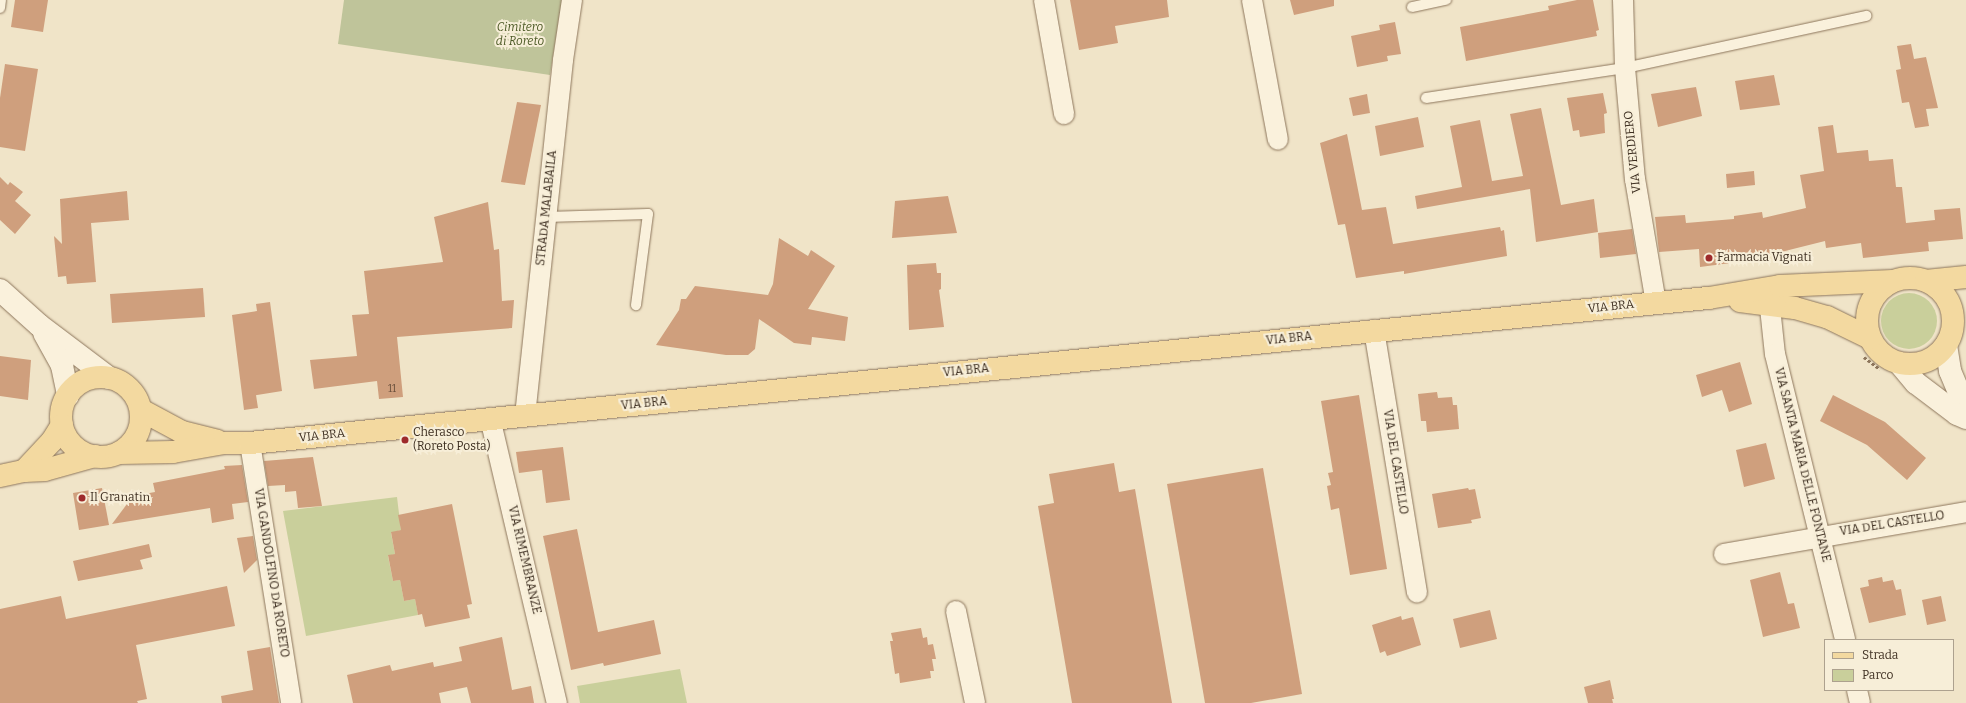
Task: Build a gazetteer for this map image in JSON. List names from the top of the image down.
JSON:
{
  "streets": {
    "main road": ["VIA BRA"],
    "street": [
      "VIA VERDIERO",
      "STRADA MALABAILA",
      "VIA DEL CASTELLO",
      "VIA SANTA MARIA DELLE FONTANE",
      "VIA RIMEMBRANZE",
      "VIA GANDOLFINO DA RORETO"
    ]
  },
  "crossings": [
    ["VIA VERDIERO", "VIA BRA"],
    ["STRADA MALABAILA", "VIA BRA"],
    ["VIA BRA", "VIA DEL CASTELLO"],
    ["VIA BRA", "VIA SANTA MARIA DELLE FONTANE"],
    ["VIA BRA", "VIA RIMEMBRANZE"],
    ["VIA BRA", "VIA GANDOLFINO DA RORETO"],
    ["VIA DEL CASTELLO", "VIA SANTA MARIA DELLE FONTANE"]
  ],
  "parks": ["Cimitero di Roreto"],
  "places": ["Farmacia Vignati", "Cherasco (Roreto Posta)", "Il Granatin"],
  "house_numbers": ["11"],
  "legend": ["Strada", "Parco"]
}
